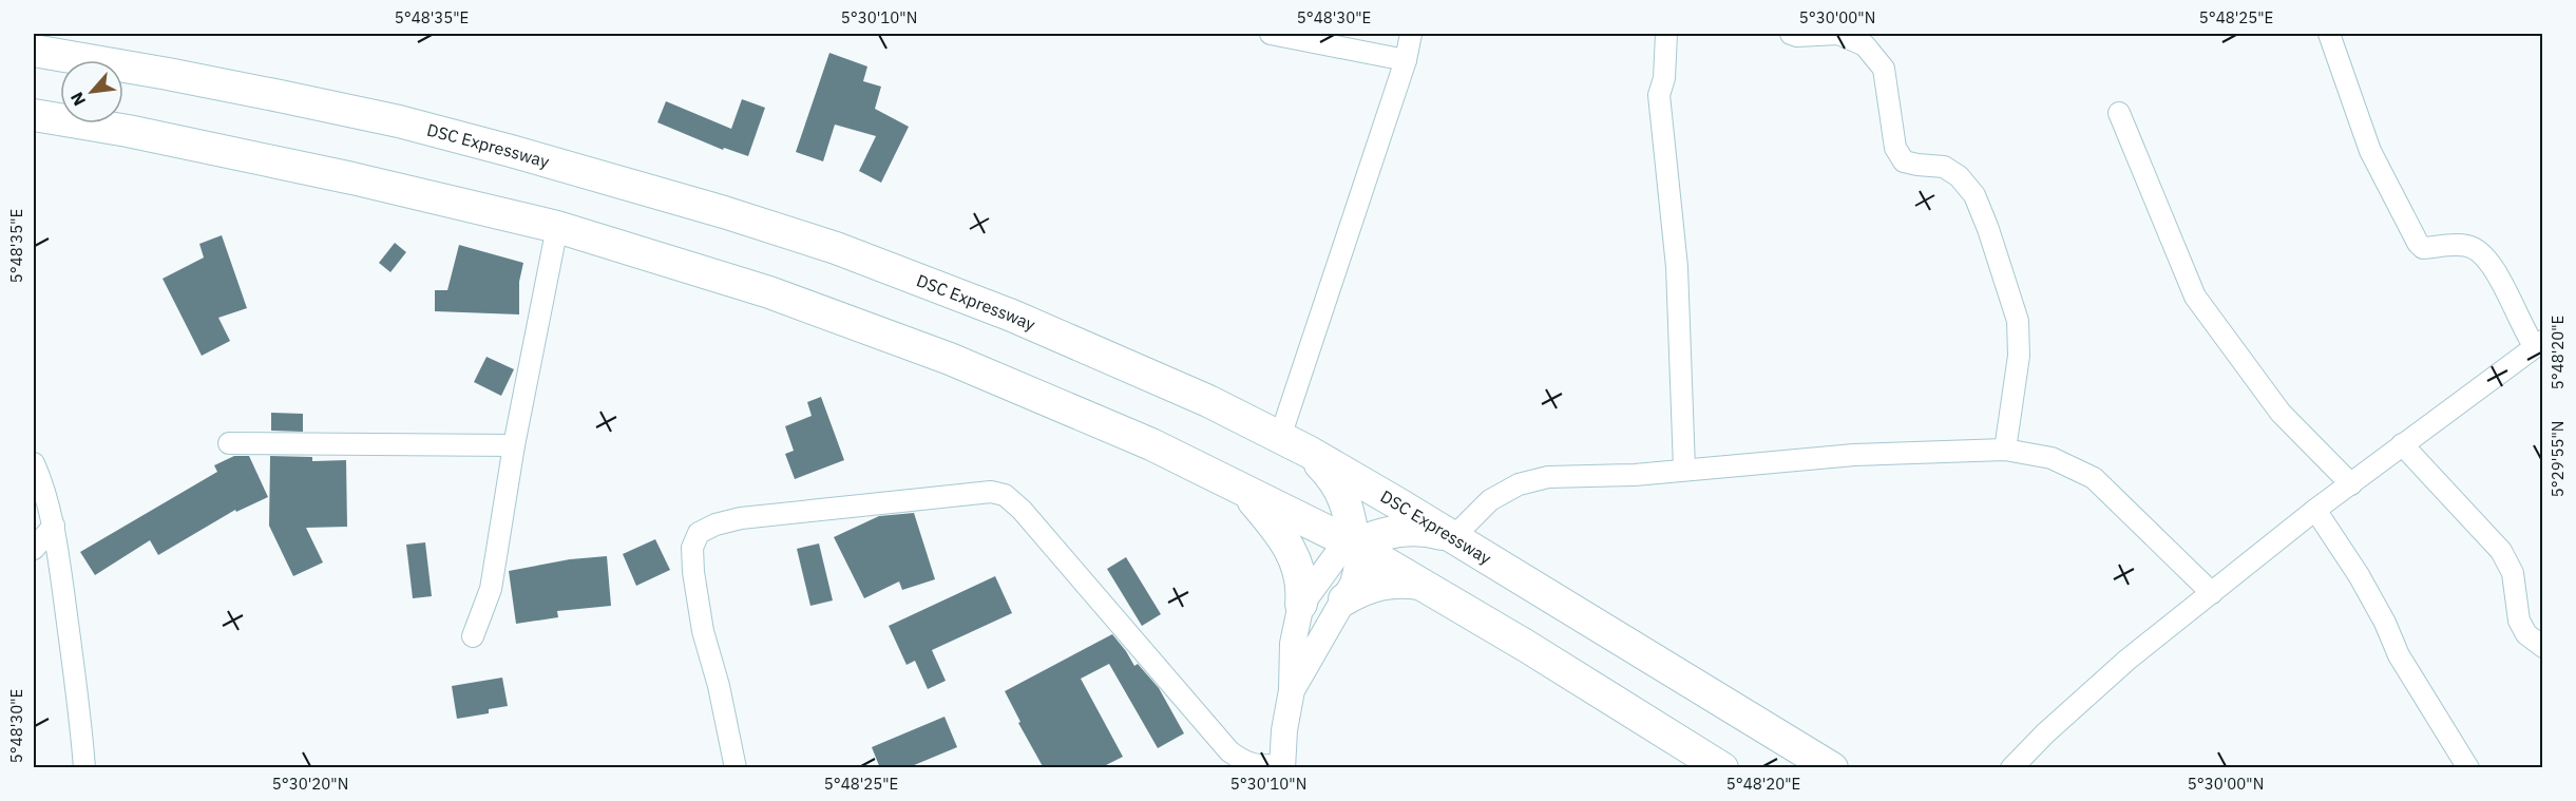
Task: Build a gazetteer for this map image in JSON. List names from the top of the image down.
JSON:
{
  "streets": {
    "main road": ["DSC Expressway"]
  },
  "north": "bottom left",
  "coordinates": [
    "5°48'35\"E",
    "5°30'10\"N",
    "5°48'30\"E",
    "5°30'00\"N",
    "5°48'25\"E",
    "5°48'20\"E",
    "5°29'55\"N",
    "5°30'20\"N"
  ]
}
